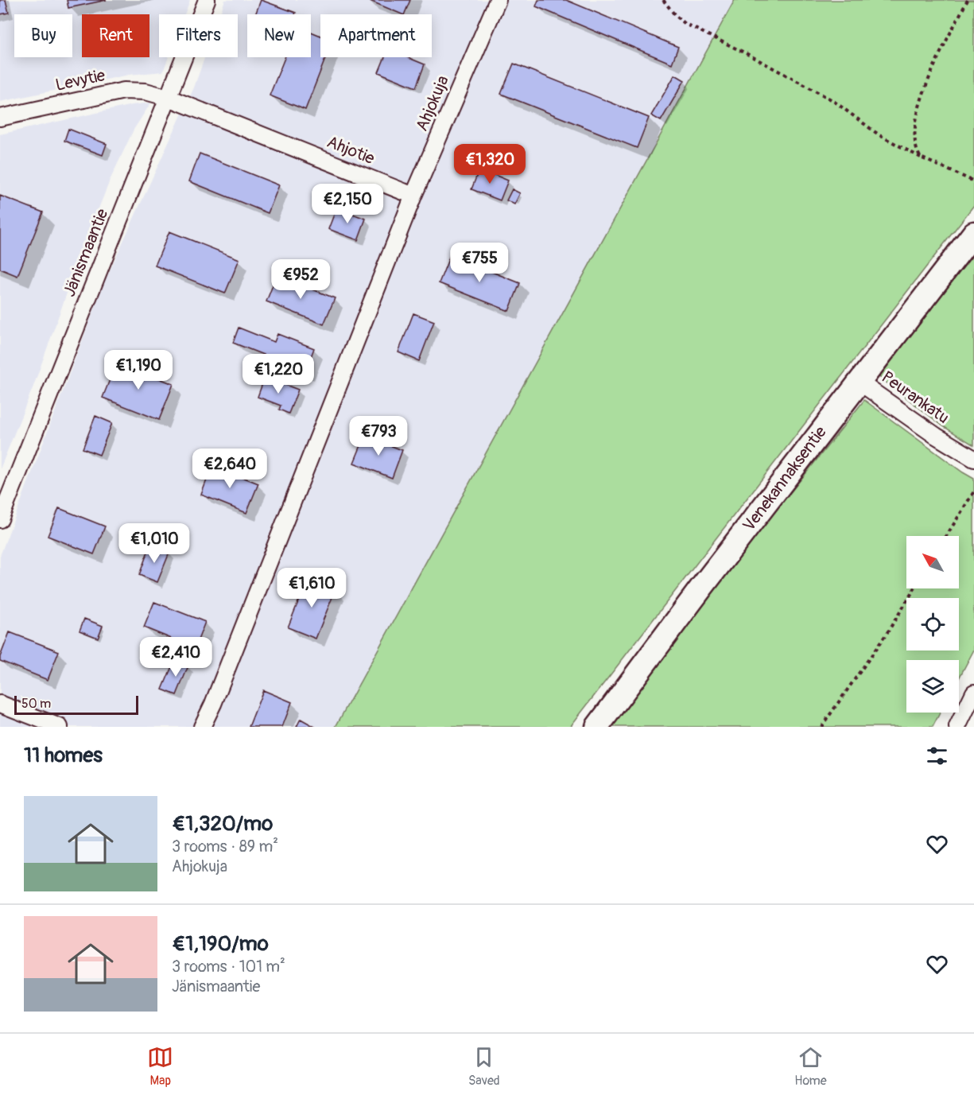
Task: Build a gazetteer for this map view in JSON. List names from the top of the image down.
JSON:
{
  "streets": {
    "street": [
      "Levytie",
      "Ahjokuja",
      "Ahjotie",
      "Jänismaantie",
      "Peurankatu",
      "Venekannaksentie"
    ]
  },
  "crossings": [
    ["Levytie", "Ahjotie"],
    ["Levytie", "Jänismaantie"],
    ["Ahjokuja", "Ahjotie"],
    ["Ahjotie", "Jänismaantie"],
    ["Peurankatu", "Venekannaksentie"]
  ],
  "scale_bar": "50 m",
  "north": "top left",
  "page": {
    "chip": [
      "Buy",
      "Rent",
      "Filters",
      "New",
      "Apartment"
    ],
    "price": [
      "€1,320",
      "€2,150",
      "€755",
      "€952",
      "€1,190",
      "€1,220",
      "€793",
      "€2,640",
      "€1,010",
      "€1,610",
      "€2,410"
    ],
    "scale": "50 m",
    "heading": "11 homes",
    "list": [
      {
        "name": "€1,320/mo",
        "note": "3 rooms · 89 m² · Ahjokuja"
      },
      {
        "name": "€1,190/mo",
        "note": "3 rooms · 101 m² · Jänismaantie"
      }
    ],
    "tabs": ["Map", "Saved", "Home"]
  }
}
